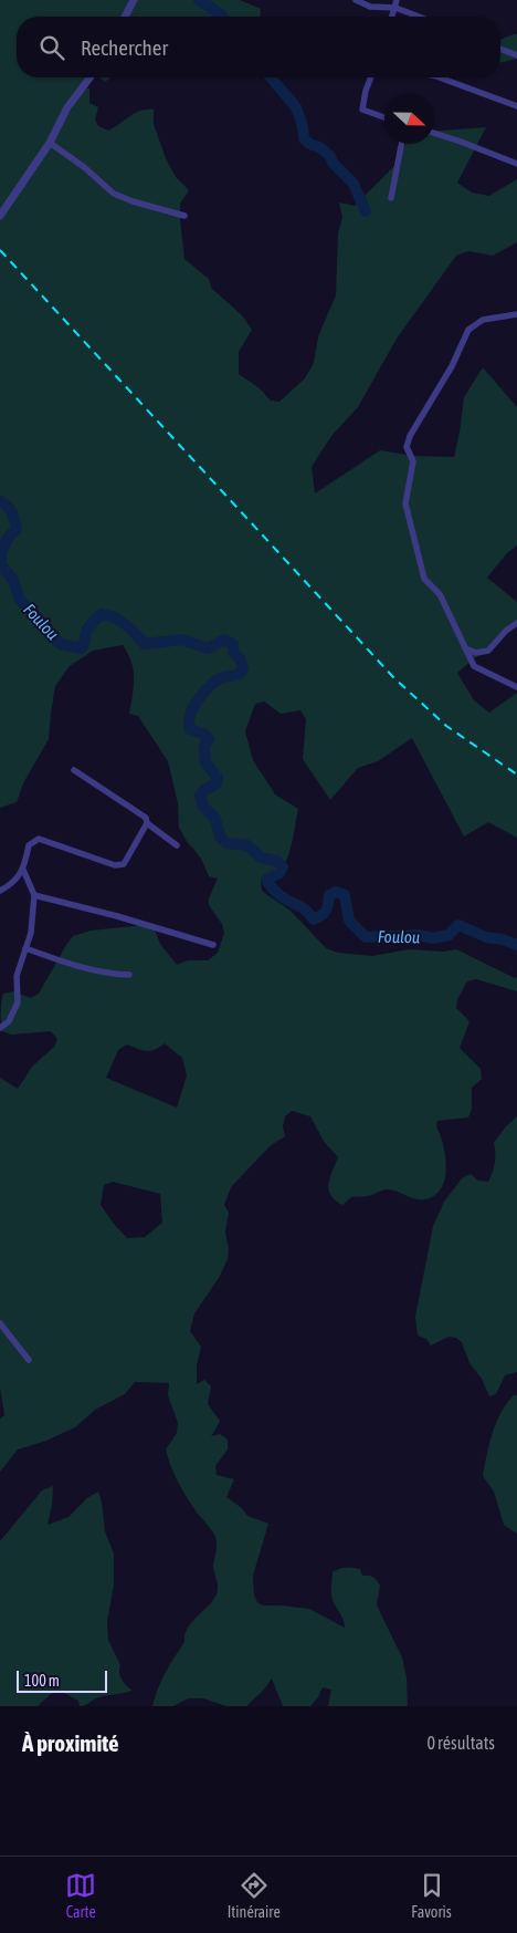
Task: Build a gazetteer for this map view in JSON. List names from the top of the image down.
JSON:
{
  "water": ["Foulou"],
  "scale_bar": "100 m",
  "north": "right",
  "page": {
    "search": "Rechercher",
    "scale": "100 m",
    "heading": ["À proximité", "0 résultats"],
    "nav": ["Carte", "Itinéraire", "Favoris"]
  }
}
